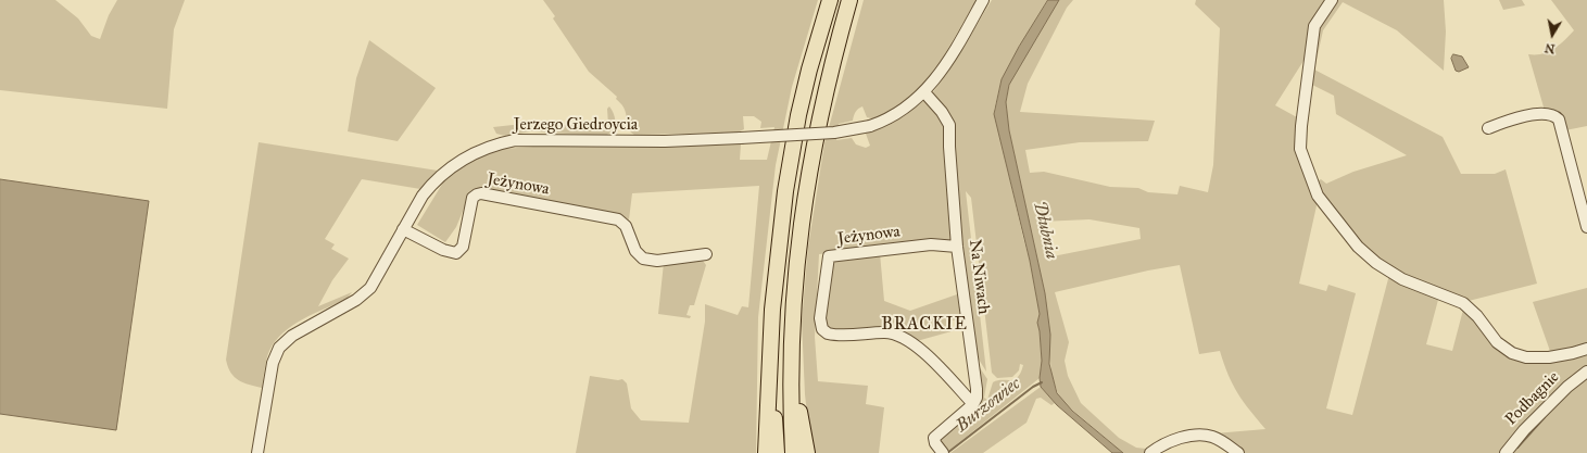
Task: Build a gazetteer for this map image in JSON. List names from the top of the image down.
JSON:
{
  "streets": {
    "street": [
      "Jerzego Giedroycia",
      "Jeżynowa",
      "Na Niwach",
      "Podbagnie"
    ]
  },
  "crossings": [
    ["Jerzego Giedroycia", "Jeżynowa"],
    ["Jerzego Giedroycia", "Na Niwach"],
    ["Jeżynowa", "Na Niwach"]
  ],
  "districts": ["BRACKIE"],
  "water": ["Dłubnia", "Burzowiec"],
  "north": "bottom"
}
